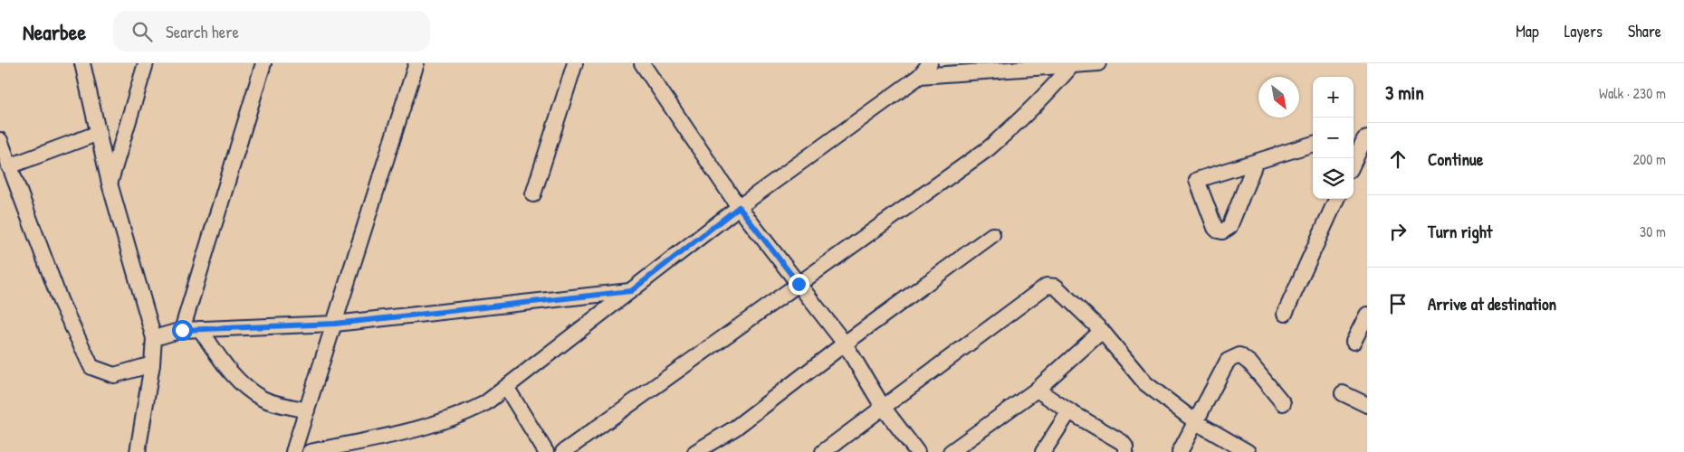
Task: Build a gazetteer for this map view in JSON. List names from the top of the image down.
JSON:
{
  "north": "bottom right",
  "page": {
    "header": "Nearbee",
    "search": "Search here",
    "nav": ["Map", "Layers", "Share"],
    "heading": ["3 min", "Walk · 230 m"],
    "map_buttons": ["+", "−"],
    "list": [
      ["Continue", "200 m"],
      ["Turn right", "30 m"],
      "Arrive at destination"
    ]
  }
}
